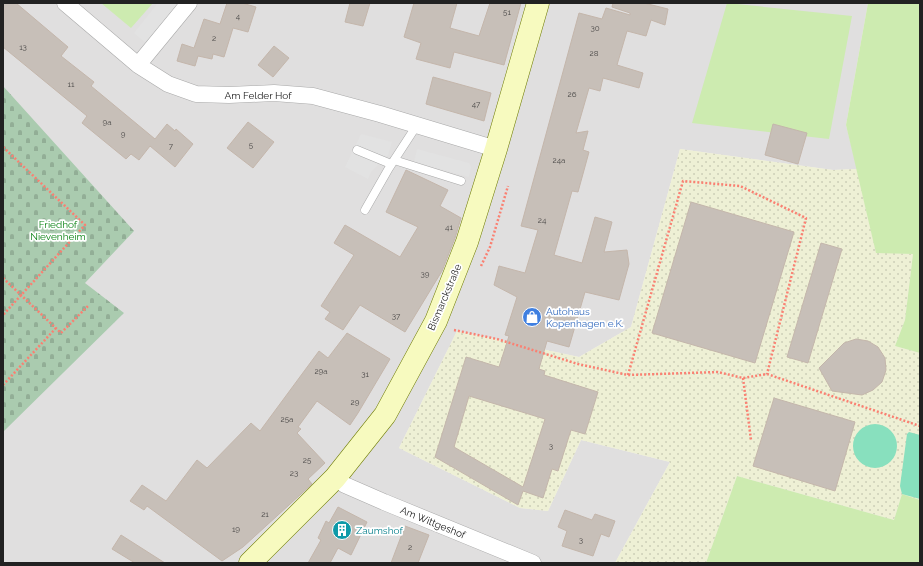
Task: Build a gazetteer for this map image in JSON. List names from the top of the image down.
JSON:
{
  "streets": {
    "street": ["Am Felder Hof", "Bismarckstraße", "Am Wittgeshof"]
  },
  "crossings": [
    ["Am Felder Hof", "Bismarckstraße"],
    ["Bismarckstraße", "Am Wittgeshof"]
  ],
  "parks": ["Friedhof Nievenheim"],
  "places": {
    "shop": ["Autohaus Kopenhagen e.K."],
    "building": ["Zaumshof"]
  },
  "house_numbers": [
    "51",
    "4",
    "30",
    "2",
    "13",
    "28",
    "11",
    "26",
    "47",
    "9a",
    "9",
    "5",
    "7",
    "24a",
    "24",
    "41",
    "39",
    "37",
    "29a",
    "31",
    "29",
    "25a",
    "3",
    "25",
    "23",
    "21",
    "19",
    "3",
    "2"
  ]
}
